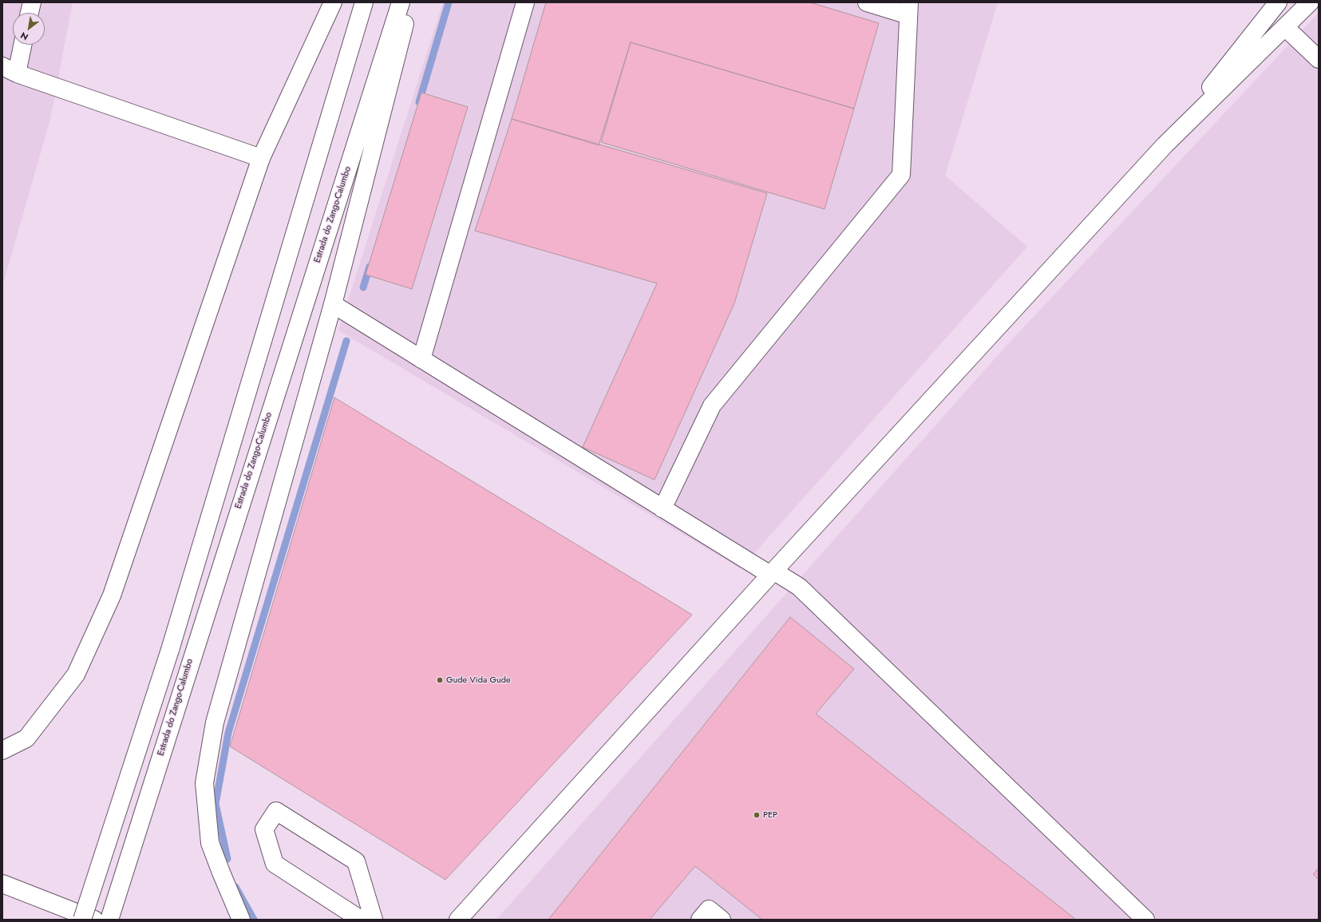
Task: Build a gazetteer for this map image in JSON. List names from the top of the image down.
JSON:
{
  "streets": {
    "main road": ["Estrada do Zango-Calumbo"]
  },
  "places": ["Gude Vida Gude", "PEP"],
  "north": "bottom left"
}
